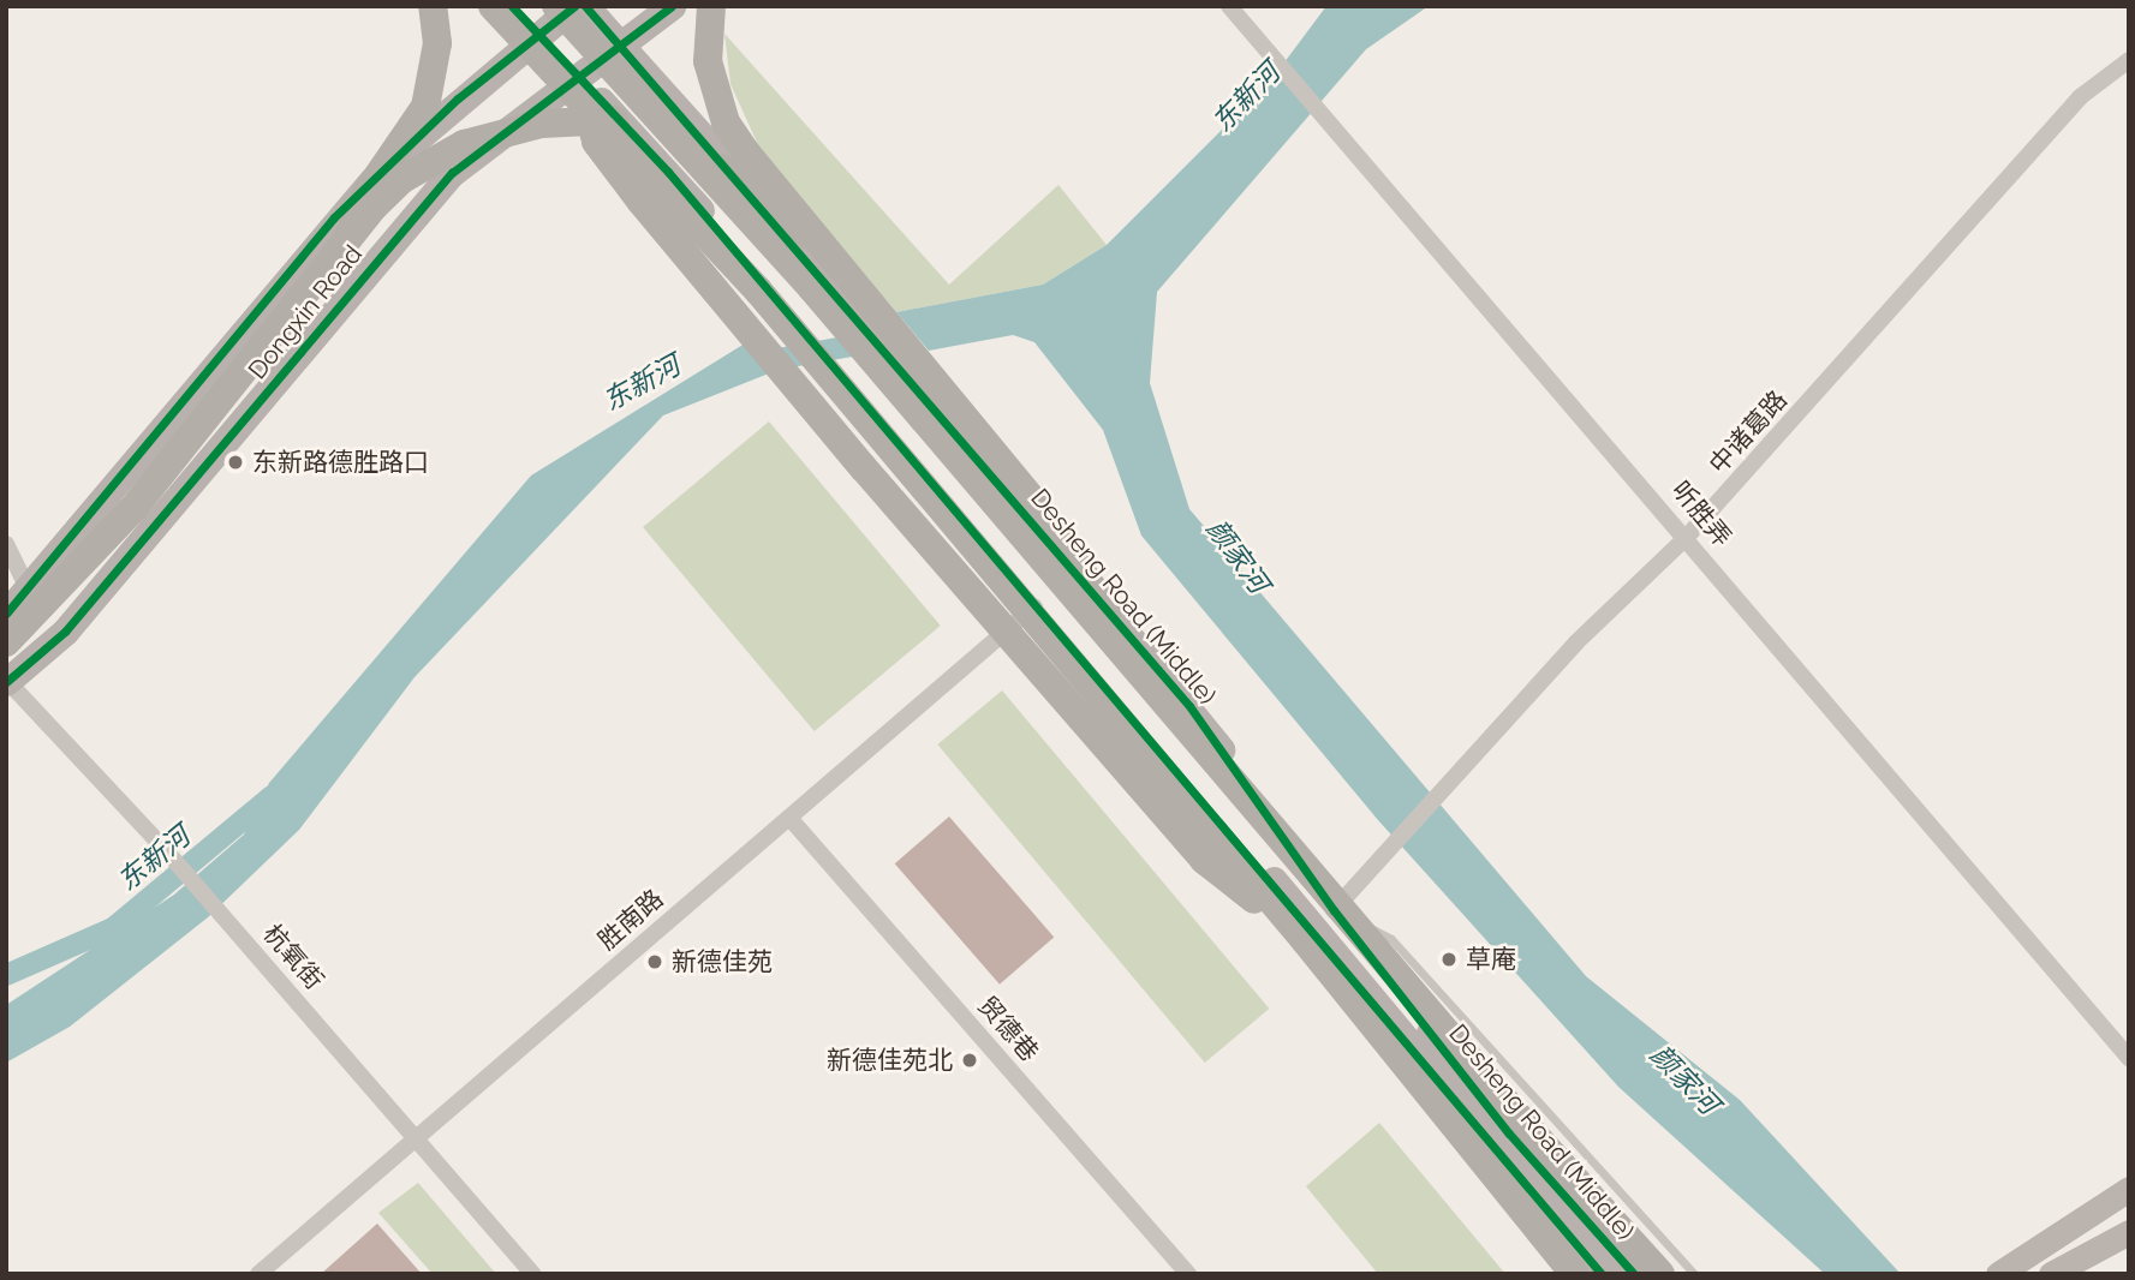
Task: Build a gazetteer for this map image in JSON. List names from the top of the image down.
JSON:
{
  "streets": {
    "main road": ["Dongxin Road", "Desheng Road (Middle)"],
    "street": [
      "中诸葛路",
      "听胜弄",
      "胜南路",
      "杭氧街",
      "贸德巷"
    ]
  },
  "crossings": [
    ["Dongxin Road", "Desheng Road (Middle)"],
    ["Dongxin Road", "杭氧街"],
    ["中诸葛路", "听胜弄"],
    ["中诸葛路", "Desheng Road (Middle)"],
    ["Desheng Road (Middle)", "胜南路"],
    ["胜南路", "杭氧街"],
    ["胜南路", "贸德巷"]
  ],
  "water": ["东新河", "颜家河"],
  "places": [
    "东新路德胜路口",
    "草庵",
    "新德佳苑",
    "新德佳苑北"
  ]
}
